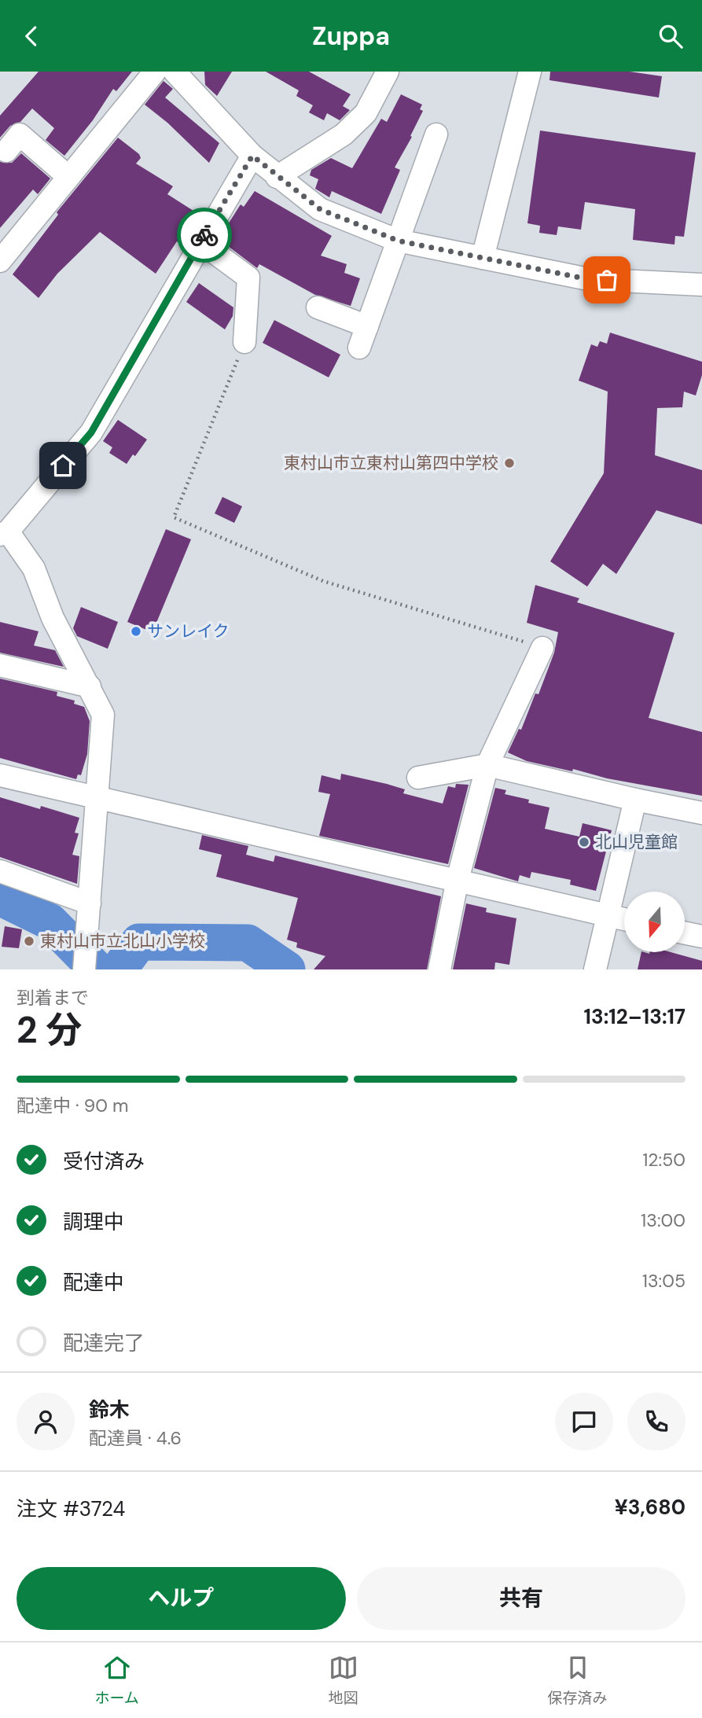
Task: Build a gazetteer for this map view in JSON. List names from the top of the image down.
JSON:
{
  "places": [
    "東村山市立東村山第四中学校",
    "サンレイク",
    "北山児童館",
    "東村山市立北山小学校"
  ],
  "north": "bottom",
  "page": {
    "header": "Zuppa",
    "heading": ["2 分", "到着まで", "13:12–13:17"],
    "panel": [
      "鈴木",
      "配達員 · 4.6",
      "注文 #3724",
      "¥3,680"
    ],
    "bar": "配達中 · 90 m",
    "list": [
      ["受付済み", "12:50"],
      ["調理中", "13:00"],
      ["配達中", "13:05"],
      "配達完了"
    ],
    "buttons": ["ヘルプ", "共有"],
    "tabs": ["ホーム", "地図", "保存済み"]
  }
}
